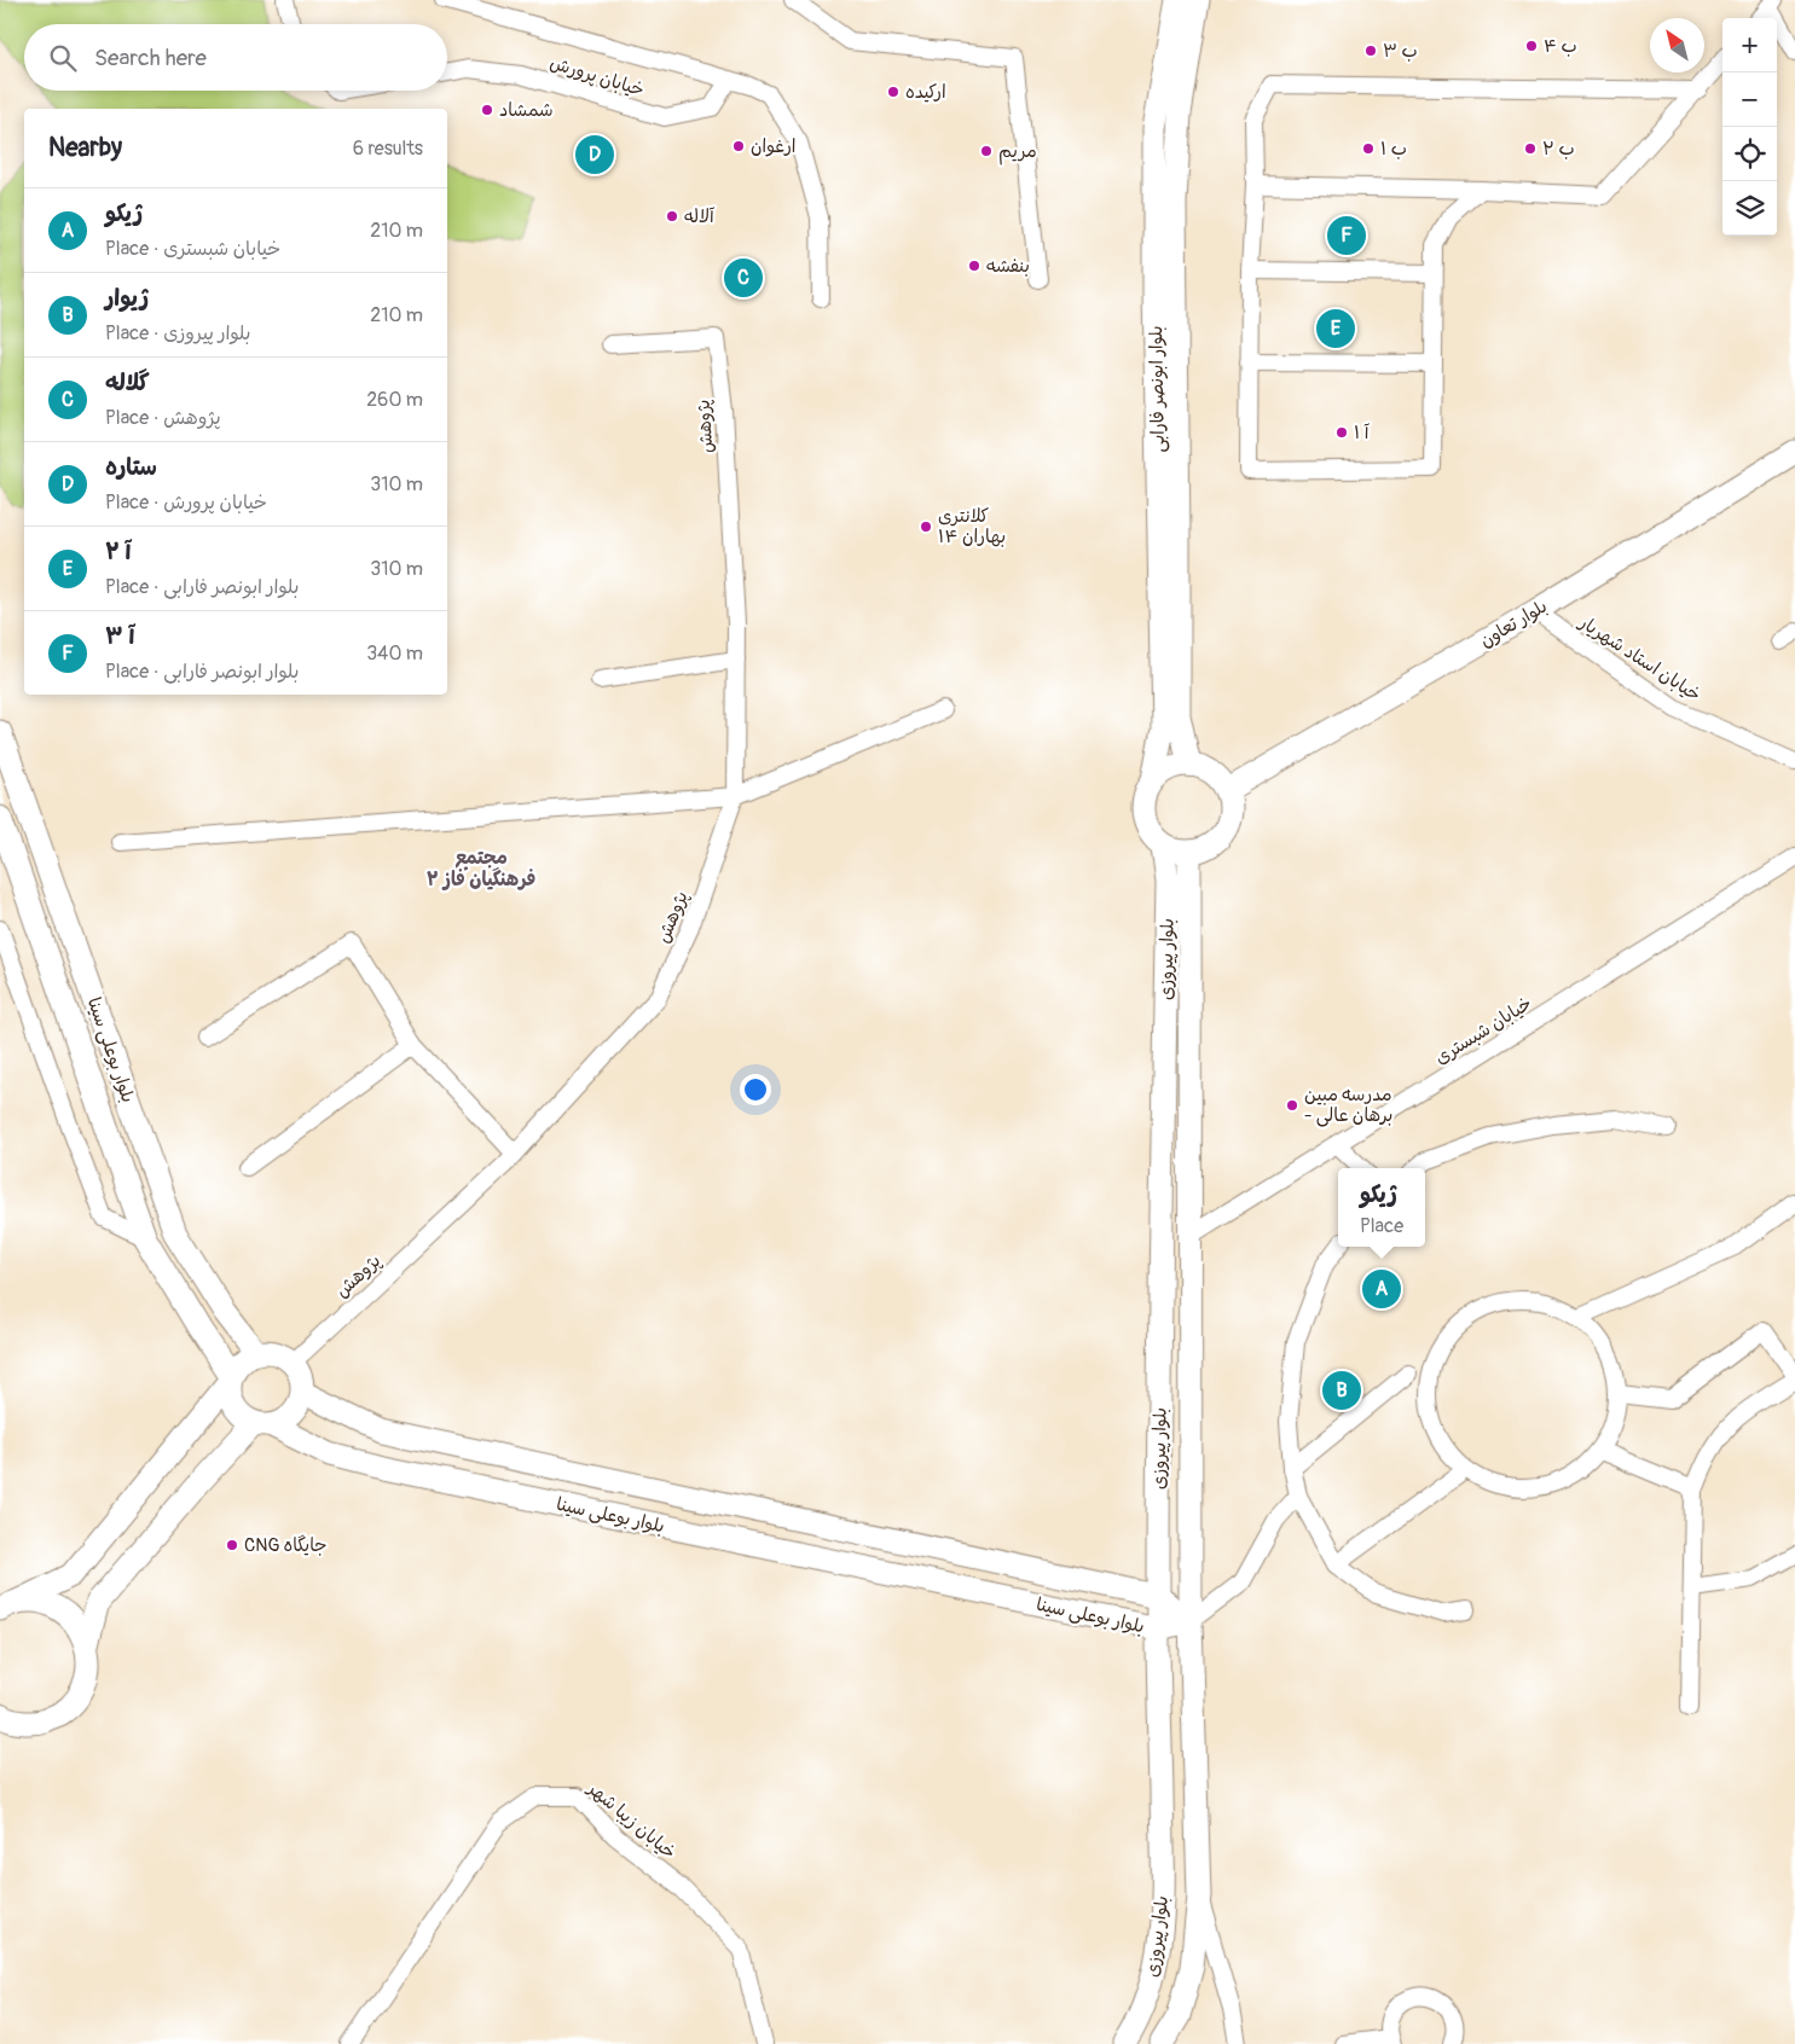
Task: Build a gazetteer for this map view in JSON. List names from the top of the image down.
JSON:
{
  "streets": {
    "street": [
      "خیابان پرورش",
      "بلوار ابونصر فارابی",
      "پژوهش",
      "بلوار تعاون",
      "خیابان استاد شهریار",
      "بلوار پیروزی",
      "خیابان شبستری",
      "بلوار بوعلی سینا",
      "خیابان زیبا شهر"
    ]
  },
  "crossings": [
    ["بلوار ابونصر فارابی", "بلوار تعاون"],
    ["بلوار ابونصر فارابی", "بلوار پیروزی"],
    ["پژوهش", "بلوار بوعلی سینا"],
    ["بلوار تعاون", "خیابان استاد شهریار"],
    ["بلوار تعاون", "بلوار پیروزی"],
    ["بلوار پیروزی", "خیابان شبستری"],
    ["بلوار پیروزی", "بلوار بوعلی سینا"]
  ],
  "districts": ["مجتمع فرهنگیان فاز ۲"],
  "places": [
    "ب ۴",
    "ب ۳",
    "ارکیده",
    "شمشاد",
    "ارغوان",
    "ب ۱",
    "ب ۲",
    "مریم",
    "آلاله",
    "بنفشه",
    "آ ۱",
    "کلانتری ۱۴ بهاران",
    "مدرسه مبین - برهان عالی",
    "CNG جایگاه"
  ],
  "north": "top left",
  "page": {
    "map_buttons": ["+", "−"],
    "search": "Search here",
    "heading": ["Nearby", "6 results"],
    "pins": [
      "D",
      "F",
      "C",
      "E",
      "A",
      "B"
    ],
    "list": [
      {
        "mark": "A",
        "name": "ژیکو",
        "note": "Place · خیابان شبستری",
        "value": "210 m"
      },
      {
        "mark": "B",
        "name": "ژیوار",
        "note": "Place · بلوار پیروزی",
        "value": "210 m"
      },
      {
        "mark": "C",
        "name": "گلاله",
        "note": "Place · پژوهش",
        "value": "260 m"
      },
      {
        "mark": "D",
        "name": "ستاره",
        "note": "Place · خیابان پرورش",
        "value": "310 m"
      },
      {
        "mark": "E",
        "name": "آ ۲",
        "note": "Place · بلوار ابونصر فارابی",
        "value": "310 m"
      },
      {
        "mark": "F",
        "name": "آ ۳",
        "note": "Place · بلوار ابونصر فارابی",
        "value": "340 m"
      }
    ],
    "popup": ["ژیکو", "Place"]
  }
}
